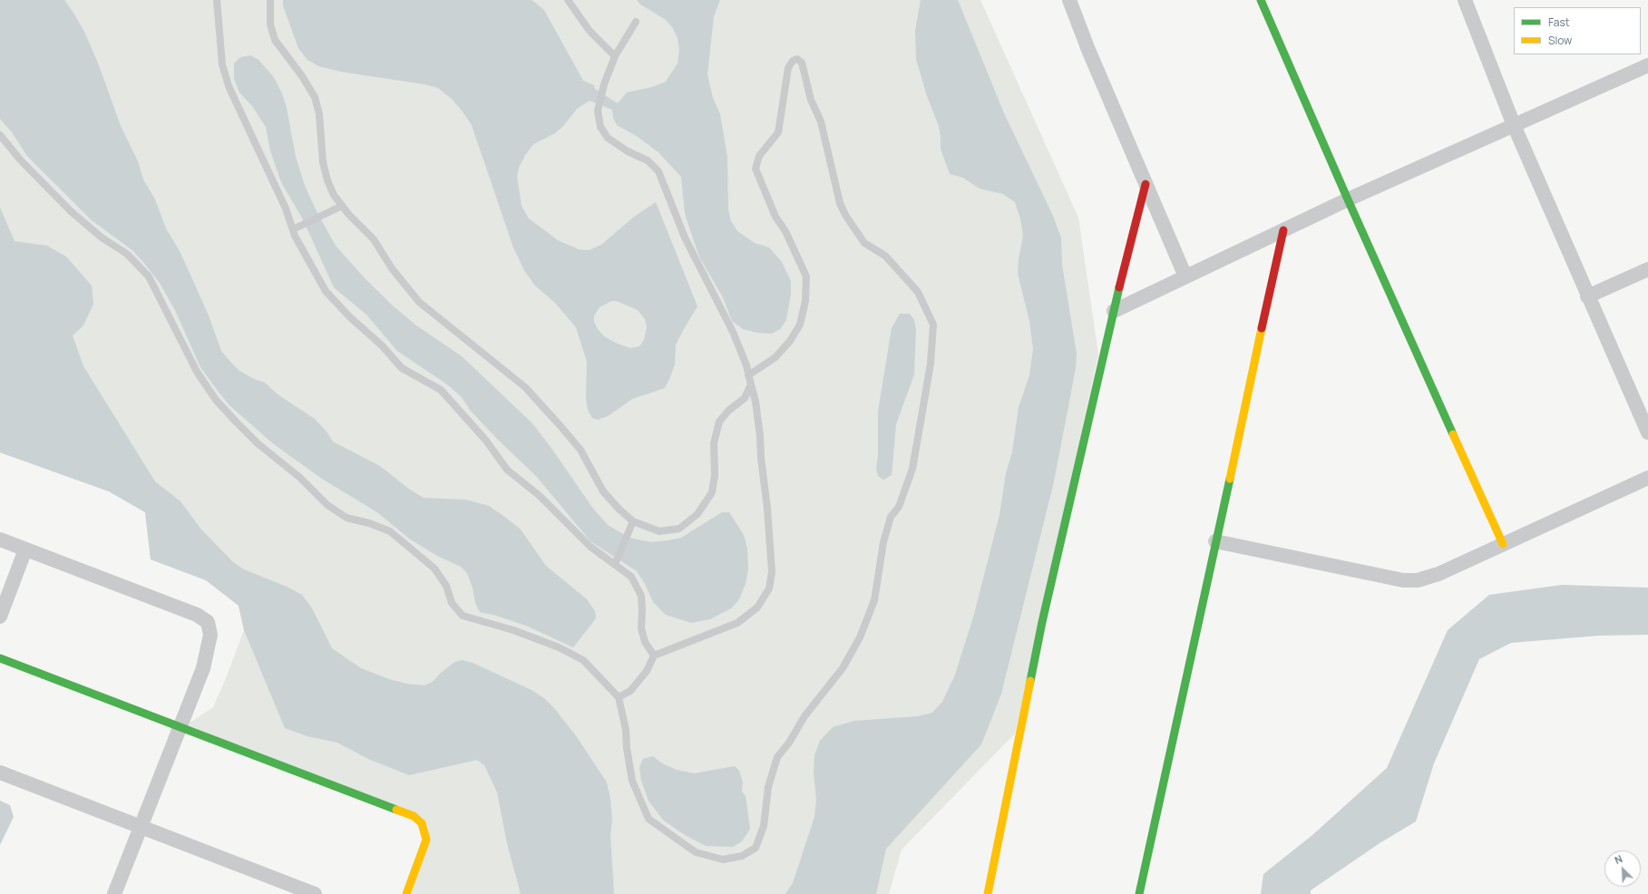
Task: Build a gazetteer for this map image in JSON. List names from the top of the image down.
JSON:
{
  "legend": ["Fast", "Slow"],
  "north": "top left"
}
